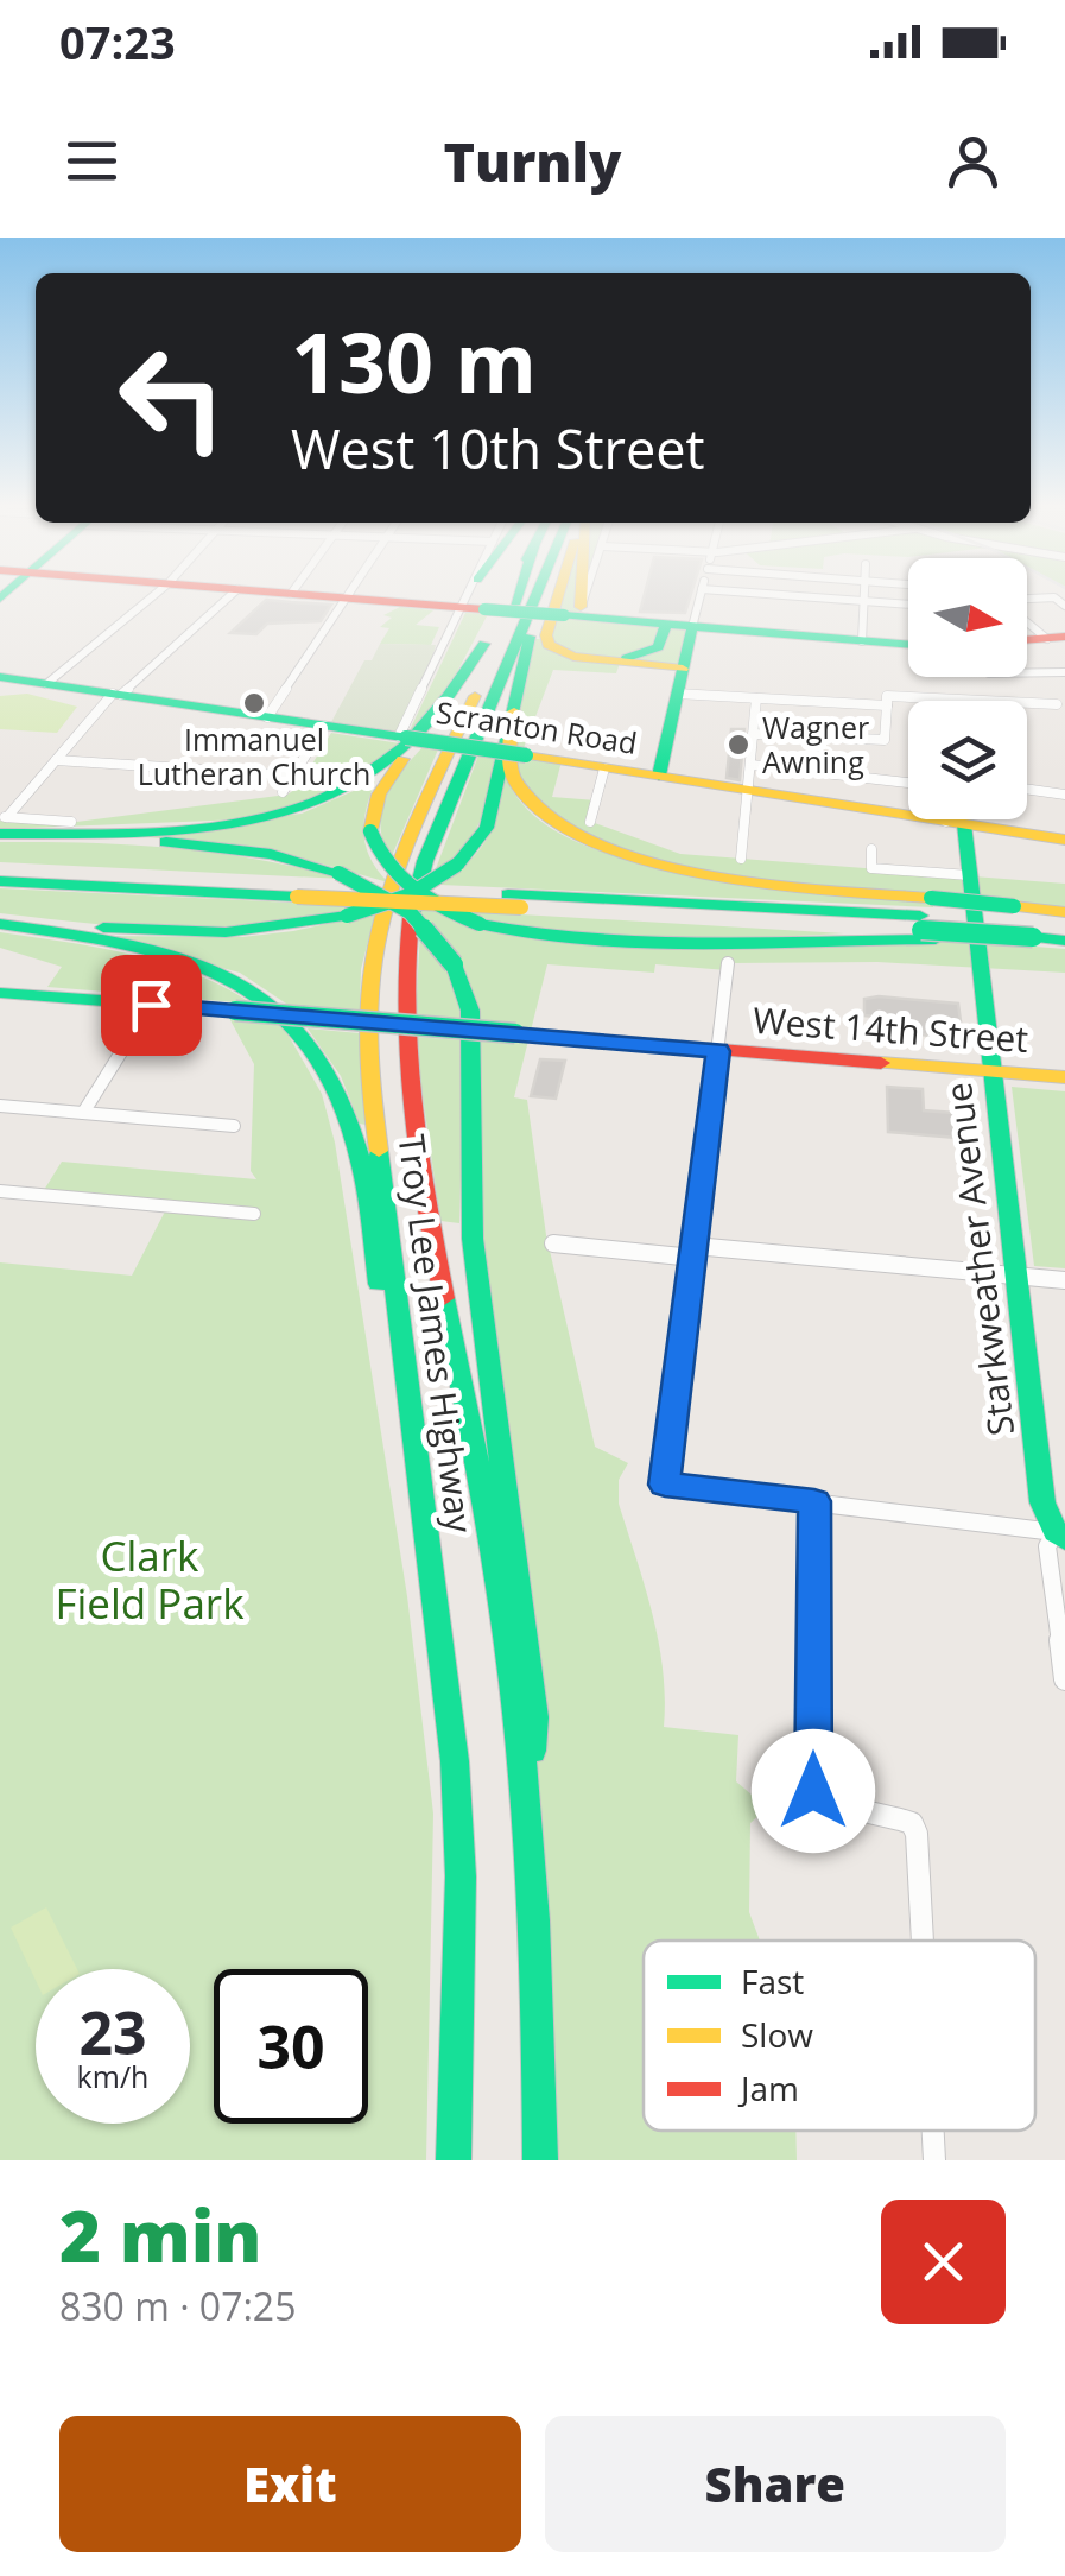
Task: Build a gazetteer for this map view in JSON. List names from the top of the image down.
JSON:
{
  "streets": {
    "main road": [
      "Scranton Road",
      "West 14th Street",
      "Starkweather Avenue",
      "Troy Lee James Highway"
    ]
  },
  "crossings": [
    ["West 14th Street", "Starkweather Avenue"]
  ],
  "parks": ["Clark Field Park"],
  "places": ["Immanuel Lutheran Church", "Wagner Awning"],
  "legend": ["Fast", "Slow", "Jam"],
  "north": "right",
  "page": {
    "status": "07:23",
    "header": "Turnly",
    "turn": ["130 m", "West 10th Street"],
    "speed": "23 km/h",
    "limit": "30",
    "heading": ["2 min", "830 m · 07:25"],
    "buttons": ["Exit", "Share"]
  }
}
